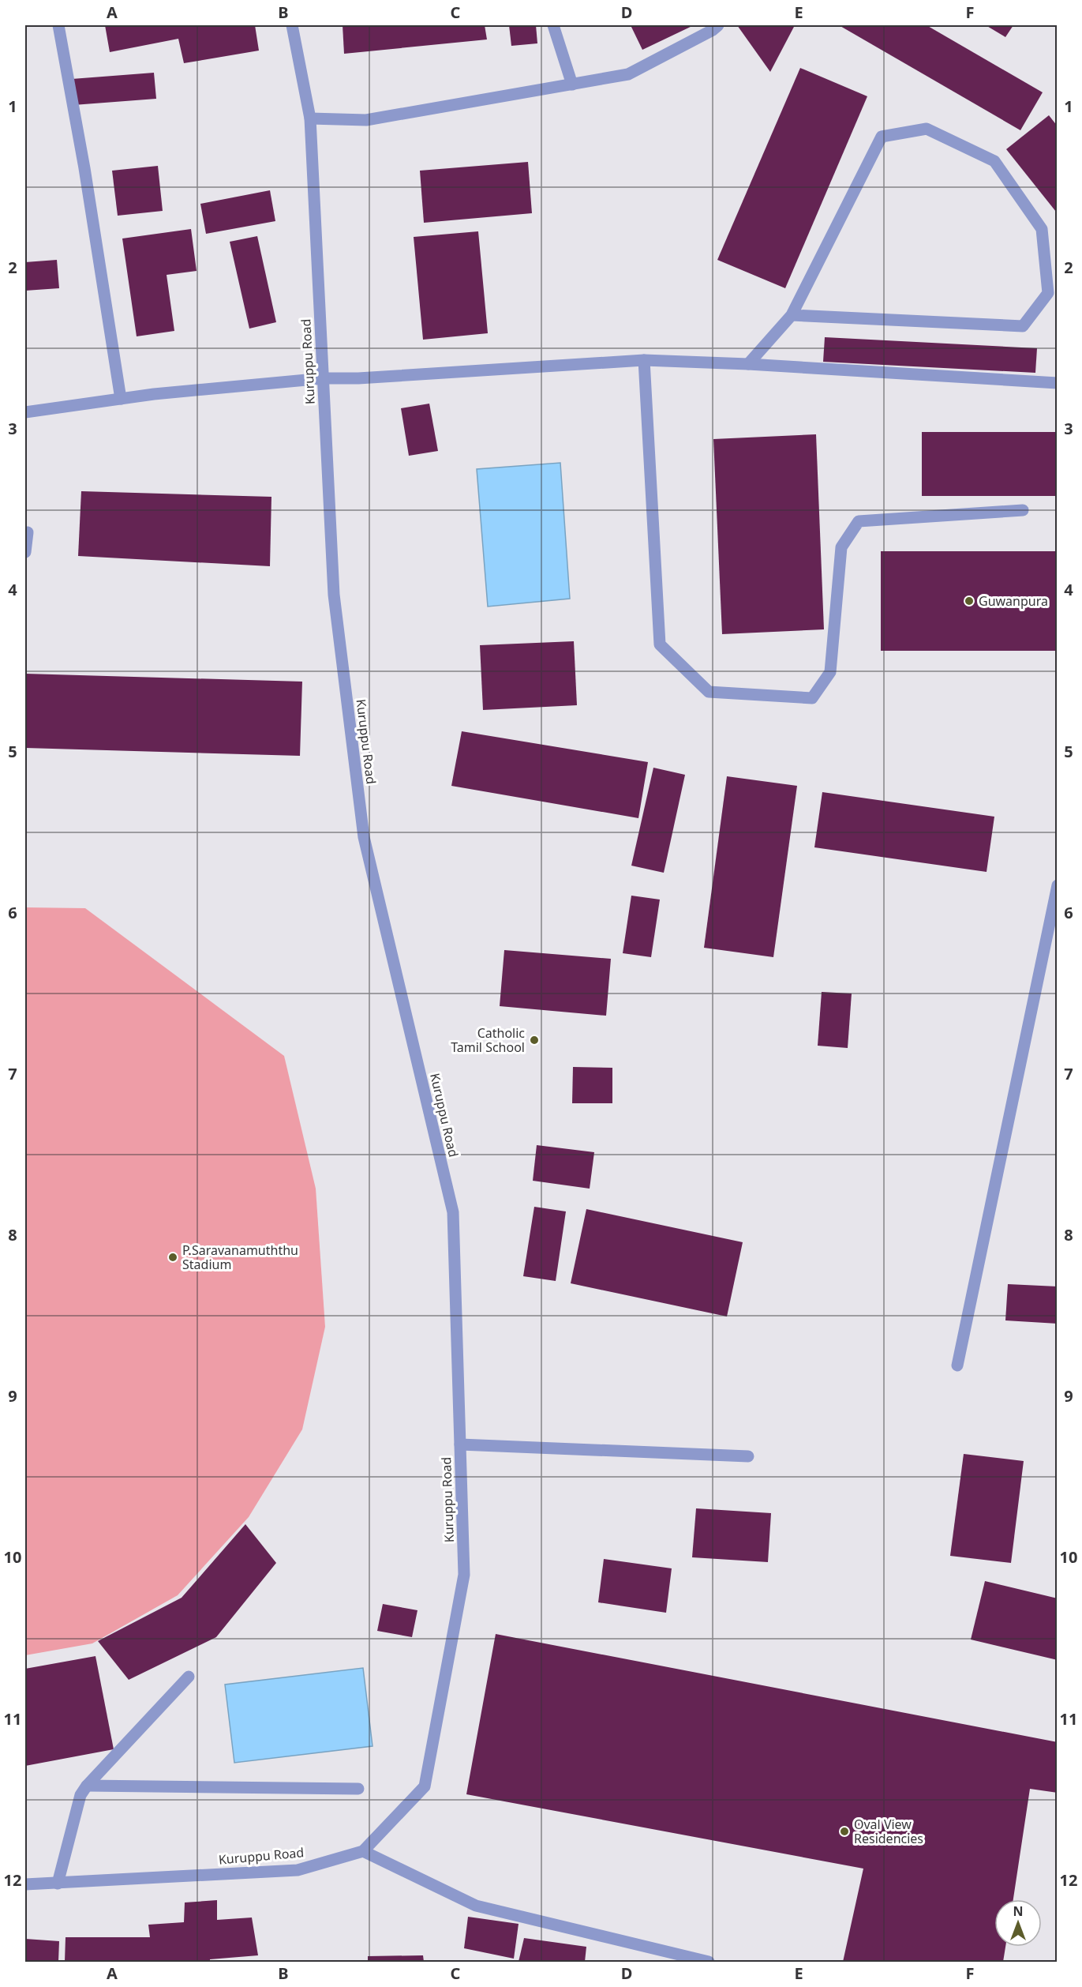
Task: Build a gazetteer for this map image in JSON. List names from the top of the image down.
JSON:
{
  "streets": {
    "street": ["Kuruppu Road"]
  },
  "places": [
    "Guwanpura",
    "Catholic Tamil School",
    "P.Saravanamuththu Stadium",
    "Oval View Residencies"
  ],
  "north": "top",
  "grid": {
    "columns": [
      "A",
      "B",
      "C",
      "D",
      "E",
      "F"
    ],
    "rows": [
      "1",
      "2",
      "3",
      "4",
      "5",
      "6",
      "7",
      "8",
      "9",
      "10",
      "11",
      "12"
    ]
  }
}
